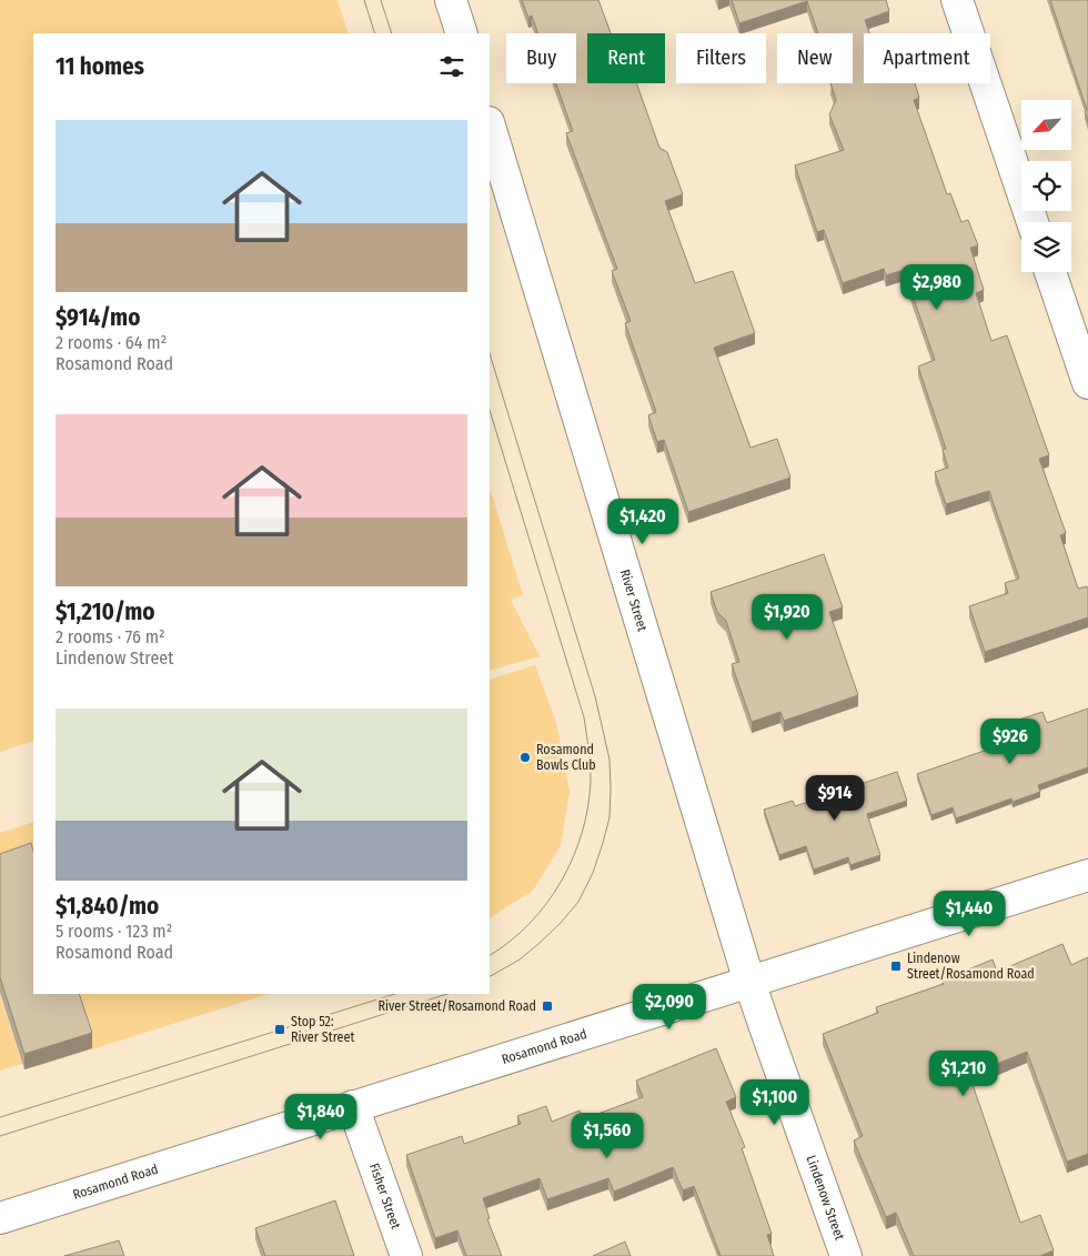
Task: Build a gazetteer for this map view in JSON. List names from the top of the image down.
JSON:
{
  "streets": {
    "street": [
      "River Street",
      "Rosamond Road",
      "Fisher Street",
      "Lindenow Street"
    ]
  },
  "crossings": [
    ["River Street", "Rosamond Road"],
    ["River Street", "Lindenow Street"],
    ["Rosamond Road", "Fisher Street"],
    ["Rosamond Road", "Lindenow Street"]
  ],
  "places": {
    "other": ["Rosamond Bowls Club"],
    "transit": ["Lindenow Street/Rosamond Road", "River Street/Rosamond Road", "Stop 52: River Street"]
  },
  "north": "bottom left",
  "page": {
    "chip": [
      "Buy",
      "Rent",
      "Filters",
      "New",
      "Apartment"
    ],
    "heading": "11 homes",
    "list": [
      {
        "name": "$914/mo",
        "note": "2 rooms · 64 m² · Rosamond Road"
      },
      {
        "name": "$1,210/mo",
        "note": "2 rooms · 76 m² · Lindenow Street"
      },
      {
        "name": "$1,840/mo",
        "note": "5 rooms · 123 m² · Rosamond Road"
      }
    ],
    "price": [
      "$2,980",
      "$1,420",
      "$1,920",
      "$926",
      "$914",
      "$1,440",
      "$2,090",
      "$1,210",
      "$1,100",
      "$1,840",
      "$1,560"
    ]
  }
}
